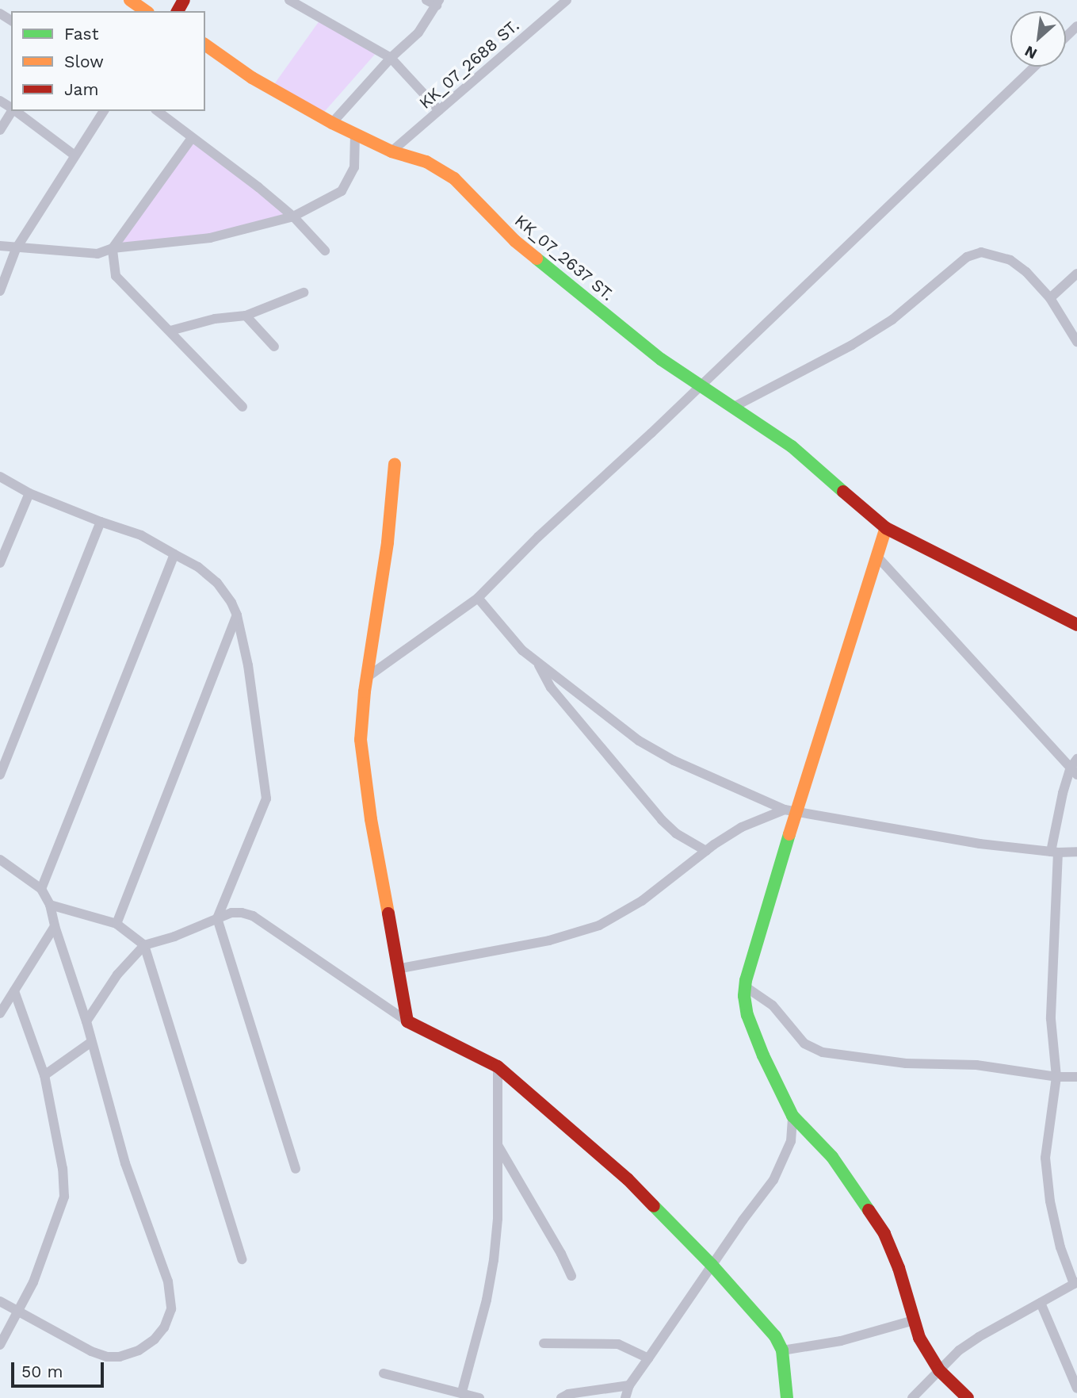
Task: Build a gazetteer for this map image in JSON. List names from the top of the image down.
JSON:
{
  "streets": {
    "street": ["KK_07_2688 ST.", "KK_07_2637 ST."]
  },
  "crossings": [
    ["KK_07_2688 ST.", "KK_07_2637 ST."]
  ],
  "legend": ["Fast", "Slow", "Jam"],
  "scale_bar": "50 m",
  "north": "bottom left"
}
